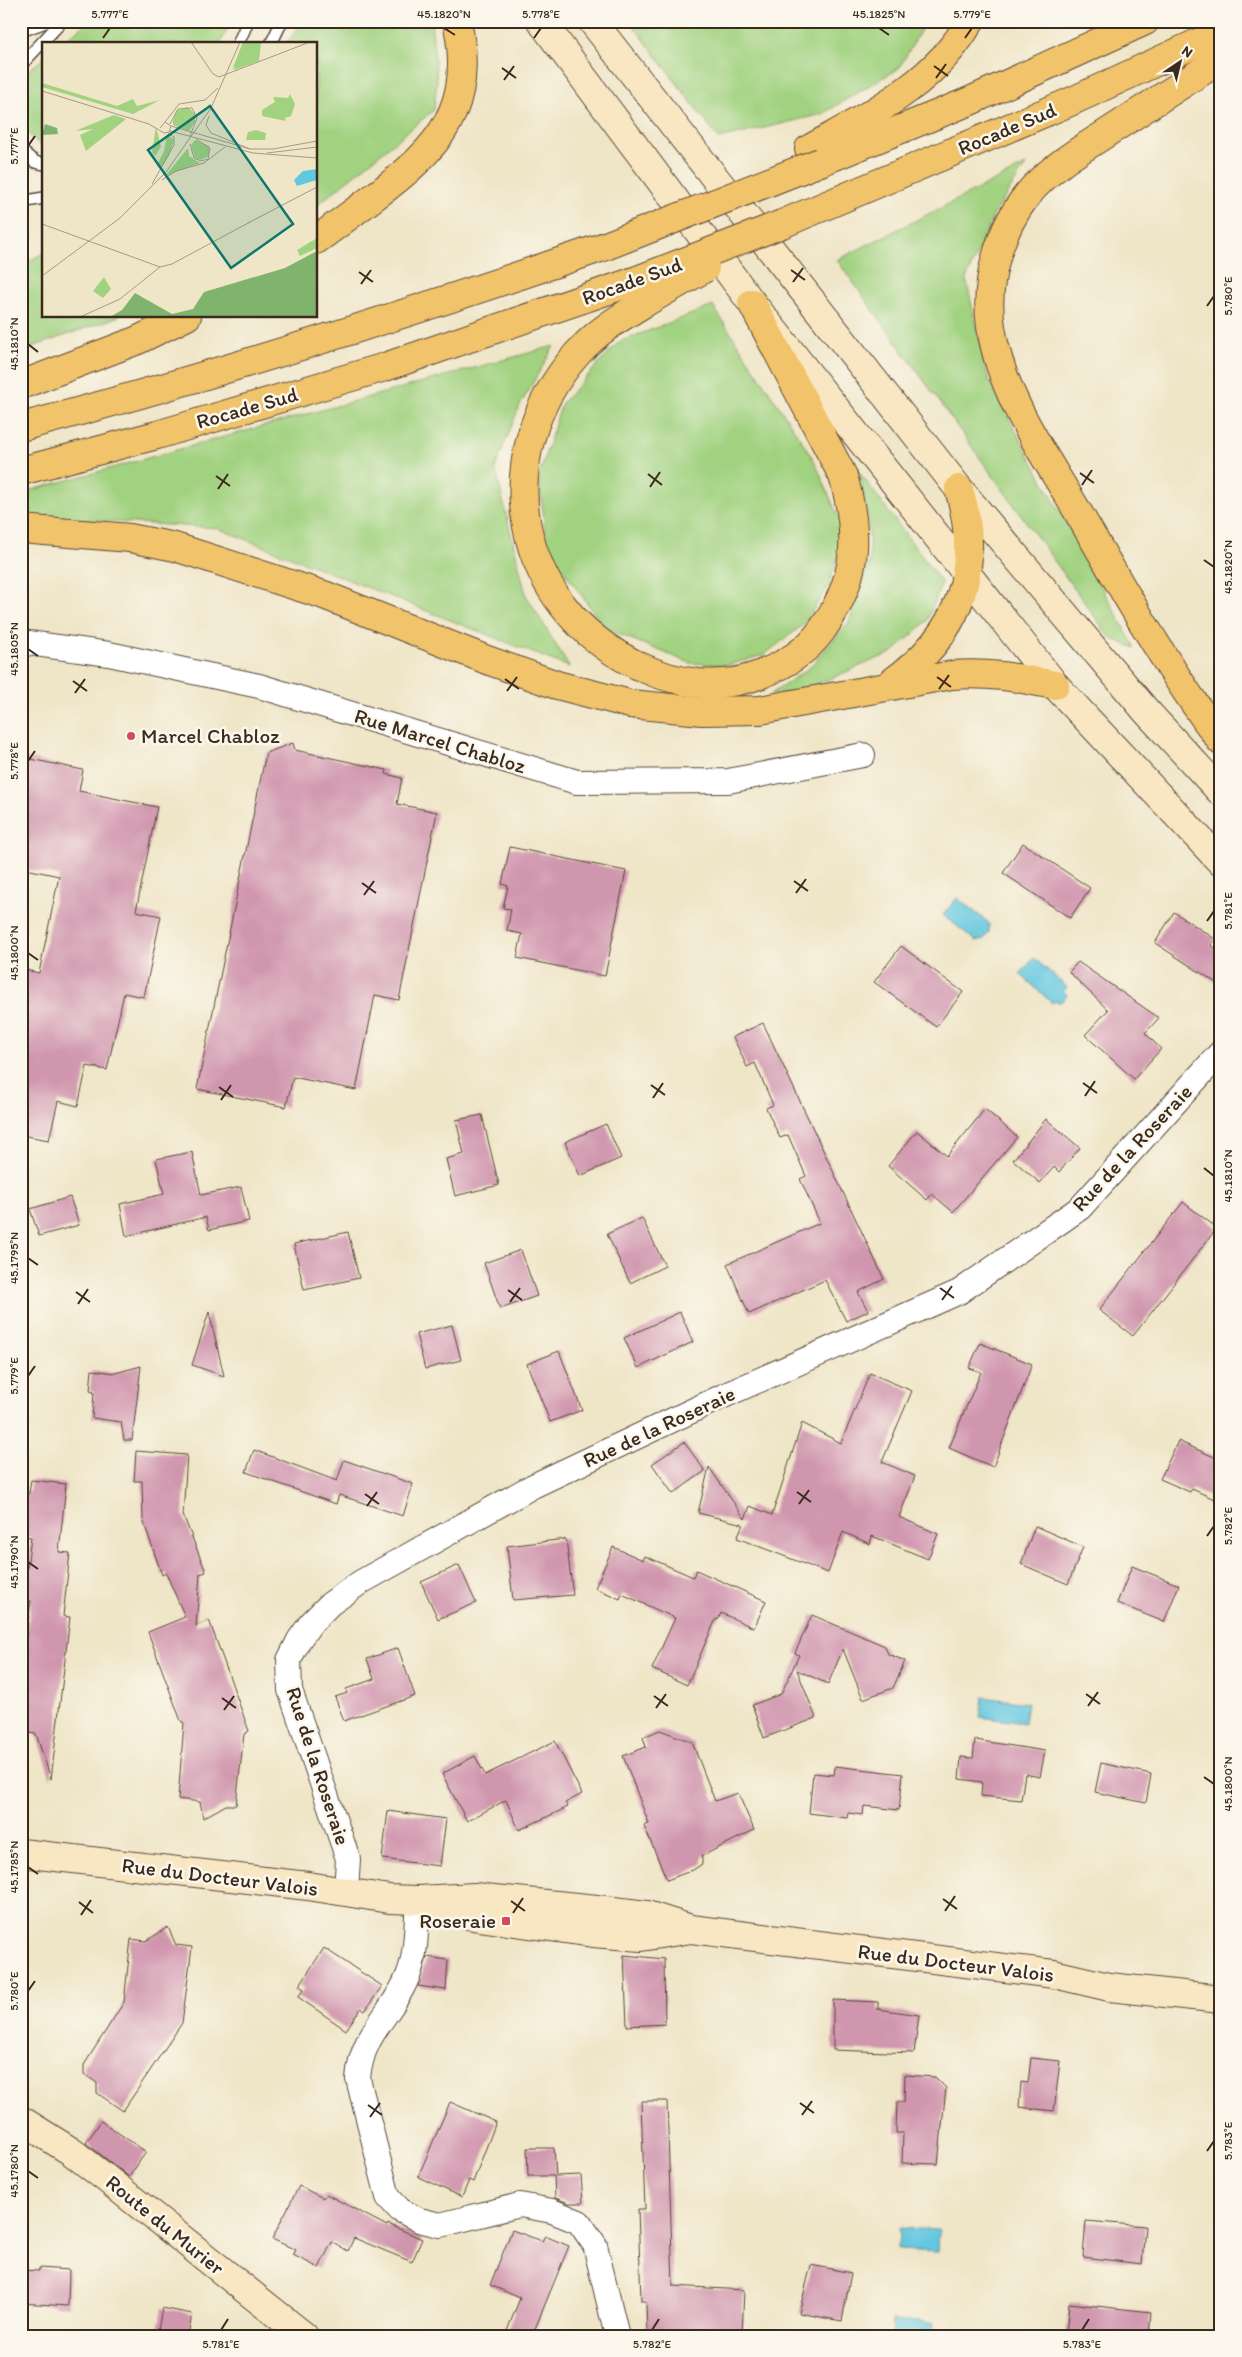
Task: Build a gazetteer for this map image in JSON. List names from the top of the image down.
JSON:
{
  "streets": {
    "highway": ["Rocade Sud"],
    "main road": ["Rue du Docteur Valois", "Route du Murier"],
    "street": ["Rue Marcel Chabloz", "Rue de la Roseraie"]
  },
  "crossings": [
    ["Rue de la Roseraie", "Rue du Docteur Valois"]
  ],
  "places": {
    "other": ["Marcel Chabloz"],
    "transit": ["Roseraie"]
  },
  "north": "top right",
  "coordinates": [
    "5.777°E",
    "45.1820°N",
    "5.778°E",
    "45.1825°N",
    "5.779°E",
    "5.780°E",
    "45.1810°N",
    "45.1805°N",
    "5.781°E",
    "45.1800°N",
    "45.1795°N",
    "5.782°E",
    "45.1790°N",
    "45.1785°N",
    "5.783°E",
    "45.1780°N"
  ]
}
